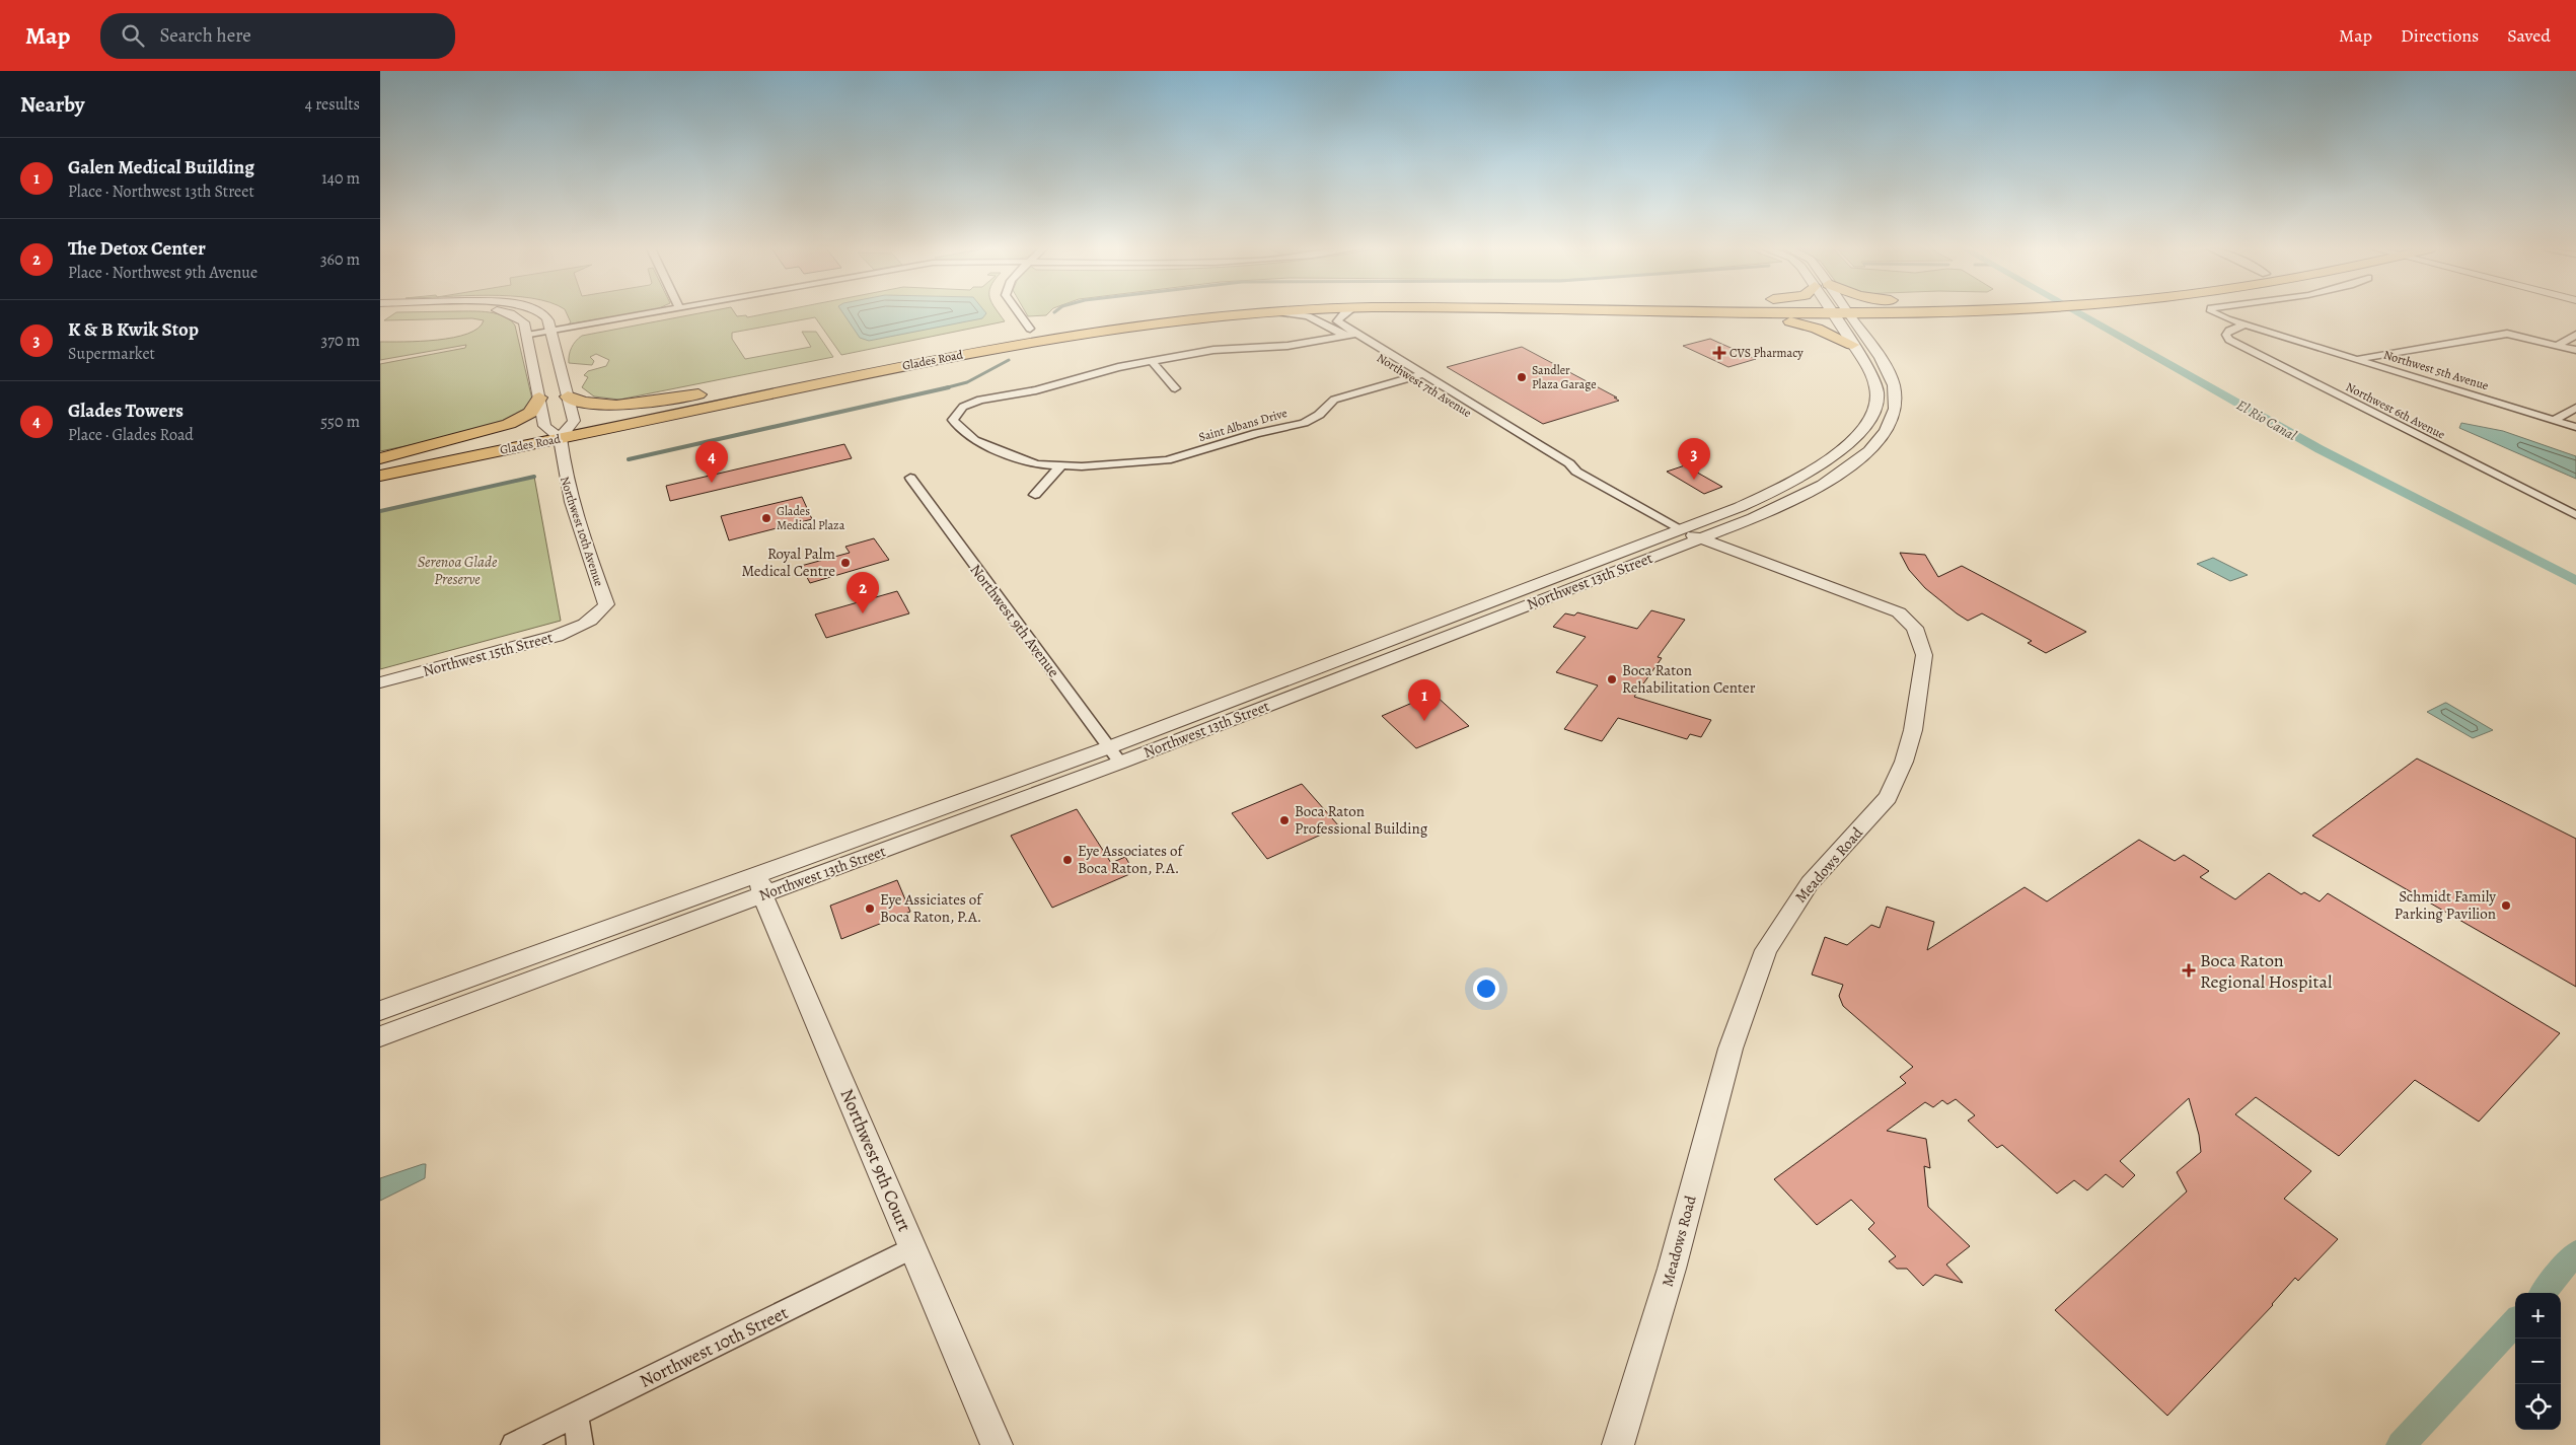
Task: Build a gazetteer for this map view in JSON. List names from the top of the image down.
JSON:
{
  "streets": {
    "main road": ["Glades Road"],
    "street": [
      "Northwest 5th Avenue",
      "Northwest 7th Avenue",
      "Northwest 6th Avenue",
      "Saint Albans Drive",
      "Northwest 10th Avenue",
      "Northwest 13th Street",
      "Northwest 9th Avenue",
      "Northwest 15th Street",
      "Meadows Road",
      "Northwest 9th Court",
      "Northwest 10th Street"
    ]
  },
  "crossings": [
    ["Glades Road", "Northwest 10th Avenue"],
    ["Northwest 5th Avenue", "Northwest 6th Avenue"],
    ["Northwest 7th Avenue", "Saint Albans Drive"],
    ["Northwest 7th Avenue", "Northwest 13th Street"],
    ["Northwest 7th Avenue", "Meadows Road"],
    ["Northwest 10th Avenue", "Northwest 15th Street"],
    ["Northwest 13th Street", "Northwest 9th Avenue"],
    ["Northwest 13th Street", "Meadows Road"],
    ["Northwest 13th Street", "Northwest 9th Court"],
    ["Northwest 9th Court", "Northwest 10th Street"]
  ],
  "water": ["El Rio Canal"],
  "parks": ["Serenoa Glade Preserve"],
  "places": {
    "health": ["CVS Pharmacy", "Boca Raton Regional Hospital"],
    "other": [
      "Sandler Plaza Garage",
      "Glades Medical Plaza",
      "Royal Palm Medical Centre",
      "Boca Raton Rehabilitation Center",
      "Boca Raton Professional Building",
      "Eye Associates of Boca Raton, P.A.",
      "Schmidt Family Parking Pavilion",
      "Eye Assiciates of Boca Raton, P.A."
    ]
  },
  "page": {
    "header": "Map",
    "search": "Search here",
    "nav": ["Map", "Directions", "Saved"],
    "heading": ["Nearby", "4 results"],
    "list": [
      {
        "mark": "1",
        "name": "Galen Medical Building",
        "note": "Place · Northwest 13th Street",
        "value": "140 m"
      },
      {
        "mark": "2",
        "name": "The Detox Center",
        "note": "Place · Northwest 9th Avenue",
        "value": "360 m"
      },
      {
        "mark": "3",
        "name": "K & B Kwik Stop",
        "note": "Supermarket",
        "value": "370 m"
      },
      {
        "mark": "4",
        "name": "Glades Towers",
        "note": "Place · Glades Road",
        "value": "550 m"
      }
    ],
    "pins": [
      "3",
      "4",
      "2",
      "1"
    ],
    "map_buttons": ["+", "−"]
  }
}
